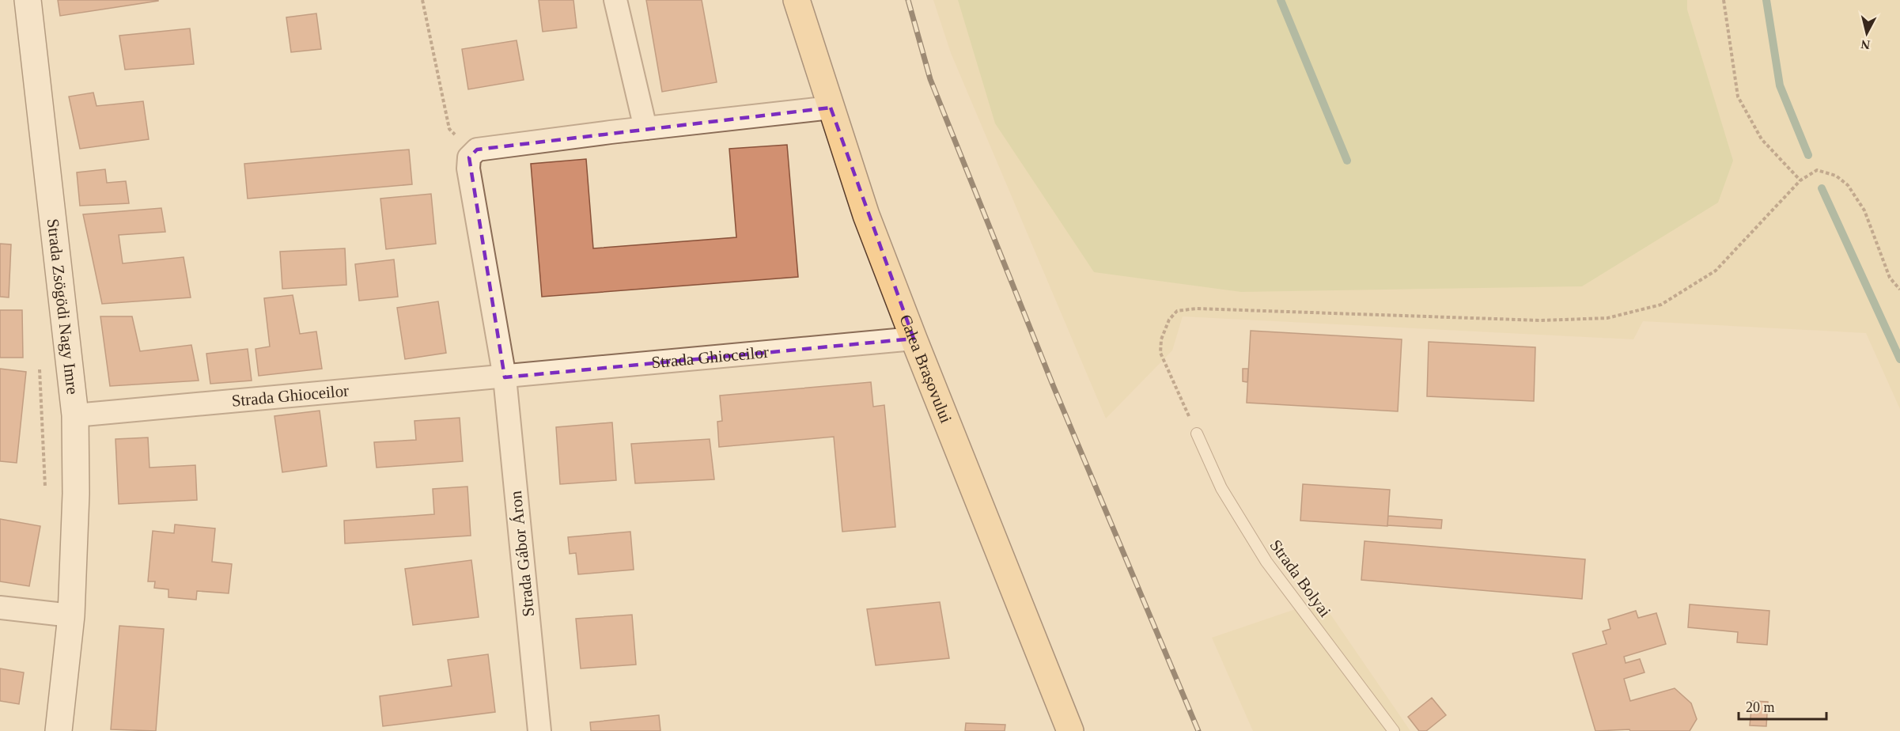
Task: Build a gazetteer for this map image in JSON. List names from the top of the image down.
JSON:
{
  "streets": {
    "main road": ["Strada Zsögödi Nagy Imre", "Calea Brașovului"],
    "street": ["Strada Ghioceilor", "Strada Gábor Áron"],
    "lane": ["Strada Bolyai"]
  },
  "crossings": [
    ["Strada Zsögödi Nagy Imre", "Strada Ghioceilor"],
    ["Strada Ghioceilor", "Calea Brașovului"],
    ["Strada Ghioceilor", "Strada Gábor Áron"]
  ],
  "scale_bar": "20 m",
  "north": "bottom"
}
